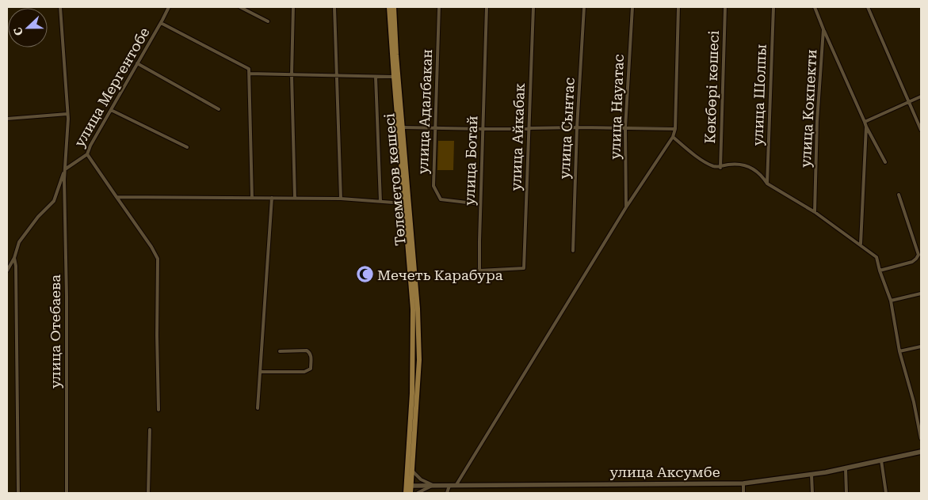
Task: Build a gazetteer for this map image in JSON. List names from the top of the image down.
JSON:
{
  "streets": {
    "main road": ["Төлеметов көшесі", "улица Аксумбе"],
    "street": [
      "улица Мергентобе",
      "Көкбөрі көшесі",
      "улица Шолпы",
      "улица Науатас",
      "улица Кокпекти",
      "улица Адалбакан",
      "улица Сынтас",
      "улица Айкабак",
      "улица Ботай",
      "улица Отебаева"
    ]
  },
  "crossings": [
    ["улица Мергентобе", "улица Отебаева"],
    ["улица Адалбакан", "улица Ботай"],
    ["улица Айкабак", "улица Ботай"],
    ["Төлеметов көшесі", "улица Аксумбе"]
  ],
  "places": {
    "mosque": ["Мечеть Карабура"]
  },
  "north": "left"
}
